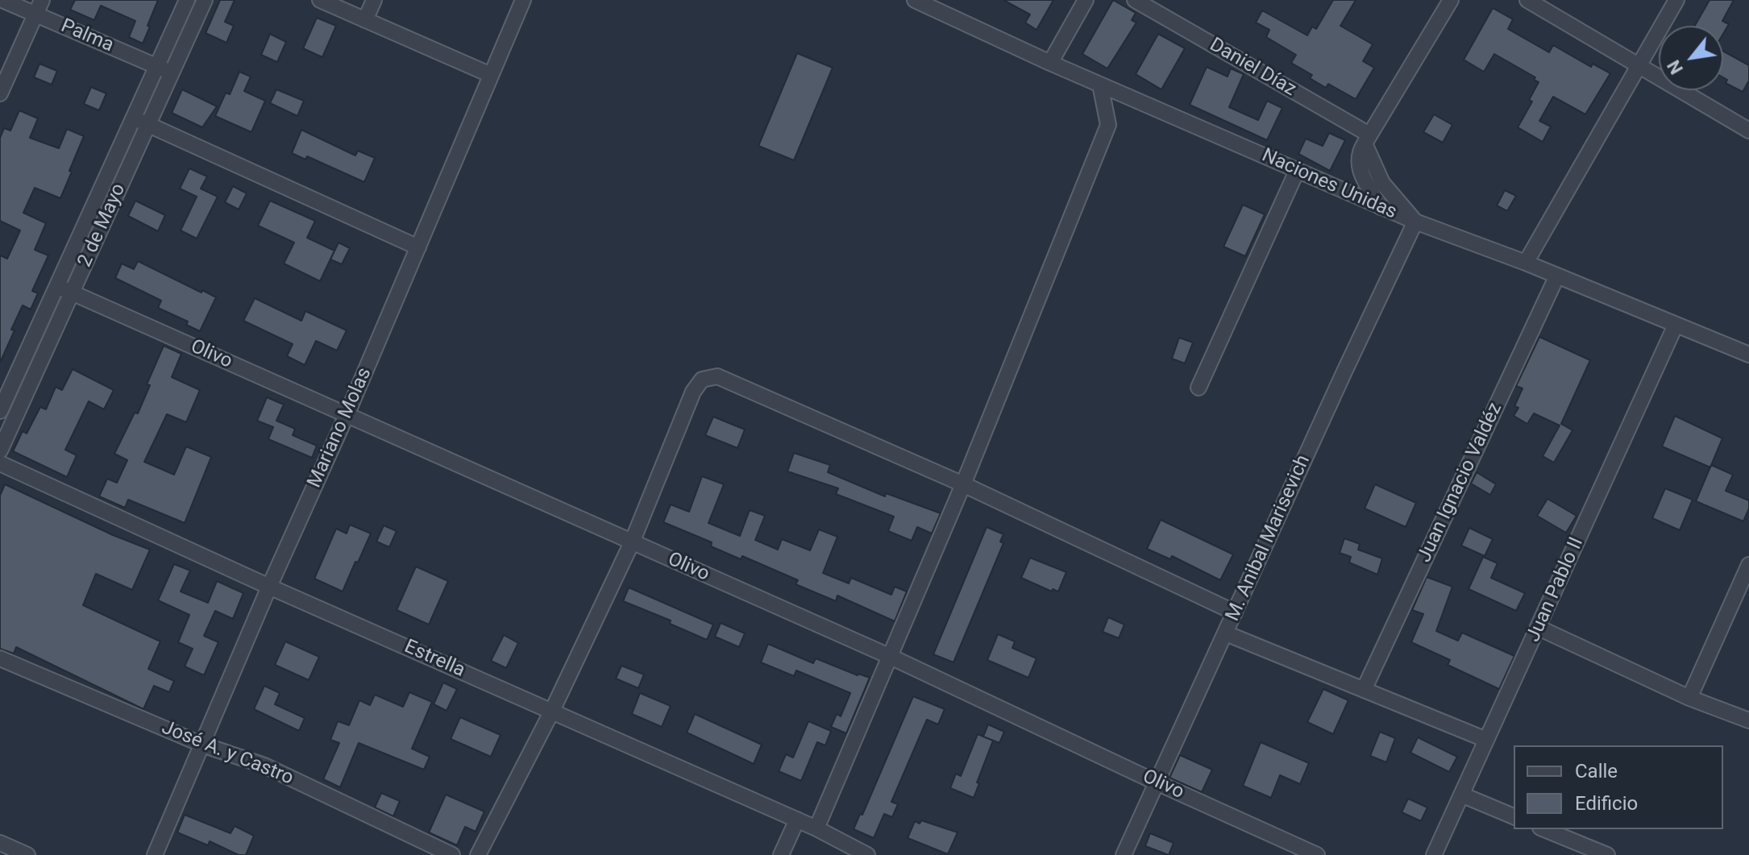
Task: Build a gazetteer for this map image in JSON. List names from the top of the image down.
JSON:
{
  "streets": {
    "street": [
      "Palma",
      "Daniel Díaz",
      "Naciones Unidas",
      "2 de Mayo",
      "Olivo",
      "Mariano Molas",
      "Juan Ignacio Valdéz",
      "M. Anibal Marisevich",
      "Juan Pablo II",
      "Estrella",
      "José A. y Castro"
    ]
  },
  "crossings": [
    ["Palma", "2 de Mayo"],
    ["Naciones Unidas", "Juan Ignacio Valdéz"],
    ["Naciones Unidas", "M. Anibal Marisevich"],
    ["Naciones Unidas", "Juan Pablo II"],
    ["2 de Mayo", "Olivo"],
    ["Olivo", "Mariano Molas"],
    ["Olivo", "M. Anibal Marisevich"],
    ["Mariano Molas", "Estrella"],
    ["Mariano Molas", "José A. y Castro"]
  ],
  "legend": ["Calle", "Edificio"],
  "north": "bottom left"
}
